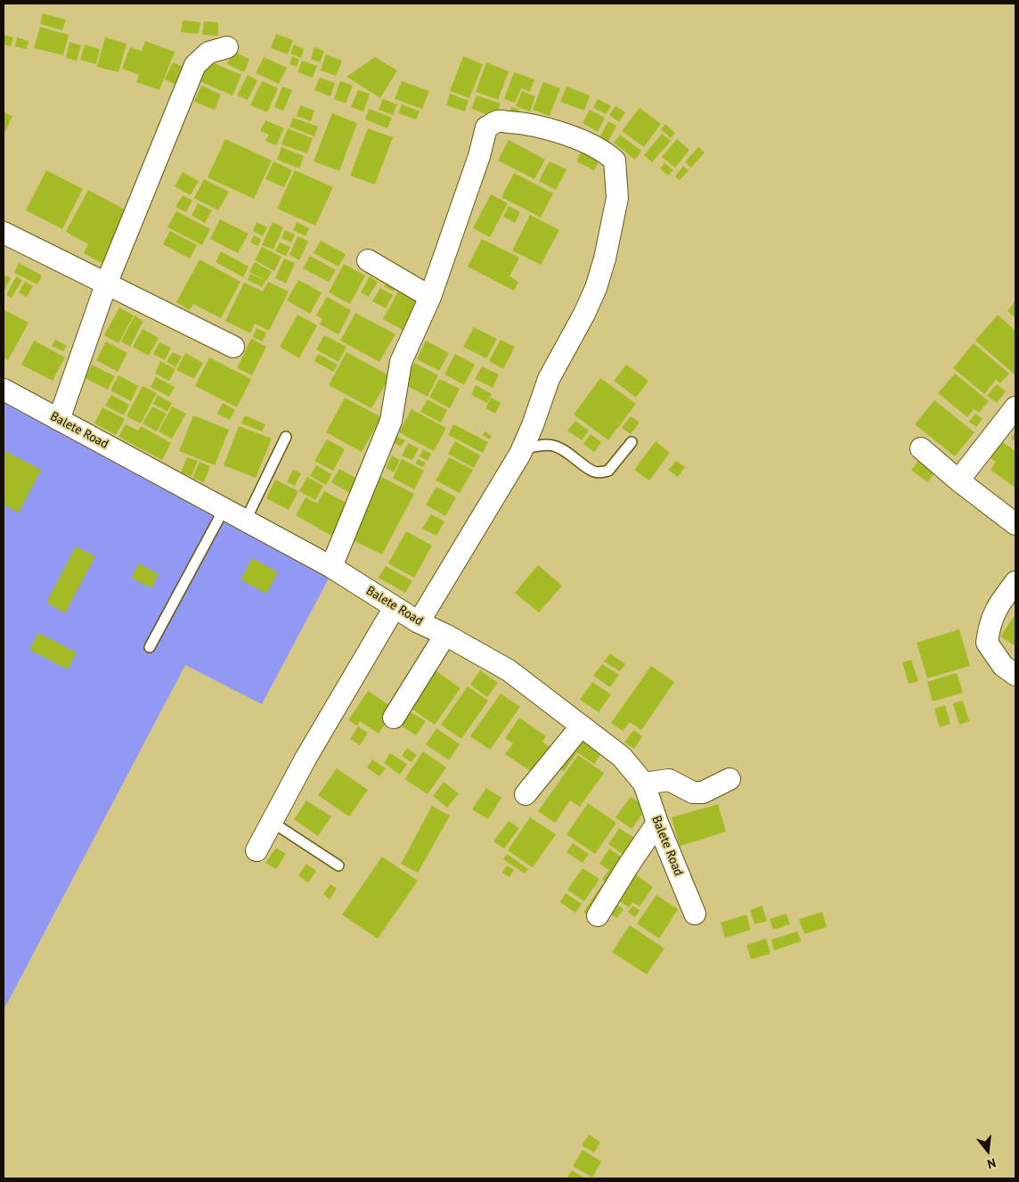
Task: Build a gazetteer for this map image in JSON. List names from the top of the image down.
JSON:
{
  "streets": {
    "street": ["Balete Road"]
  },
  "north": "bottom"
}
